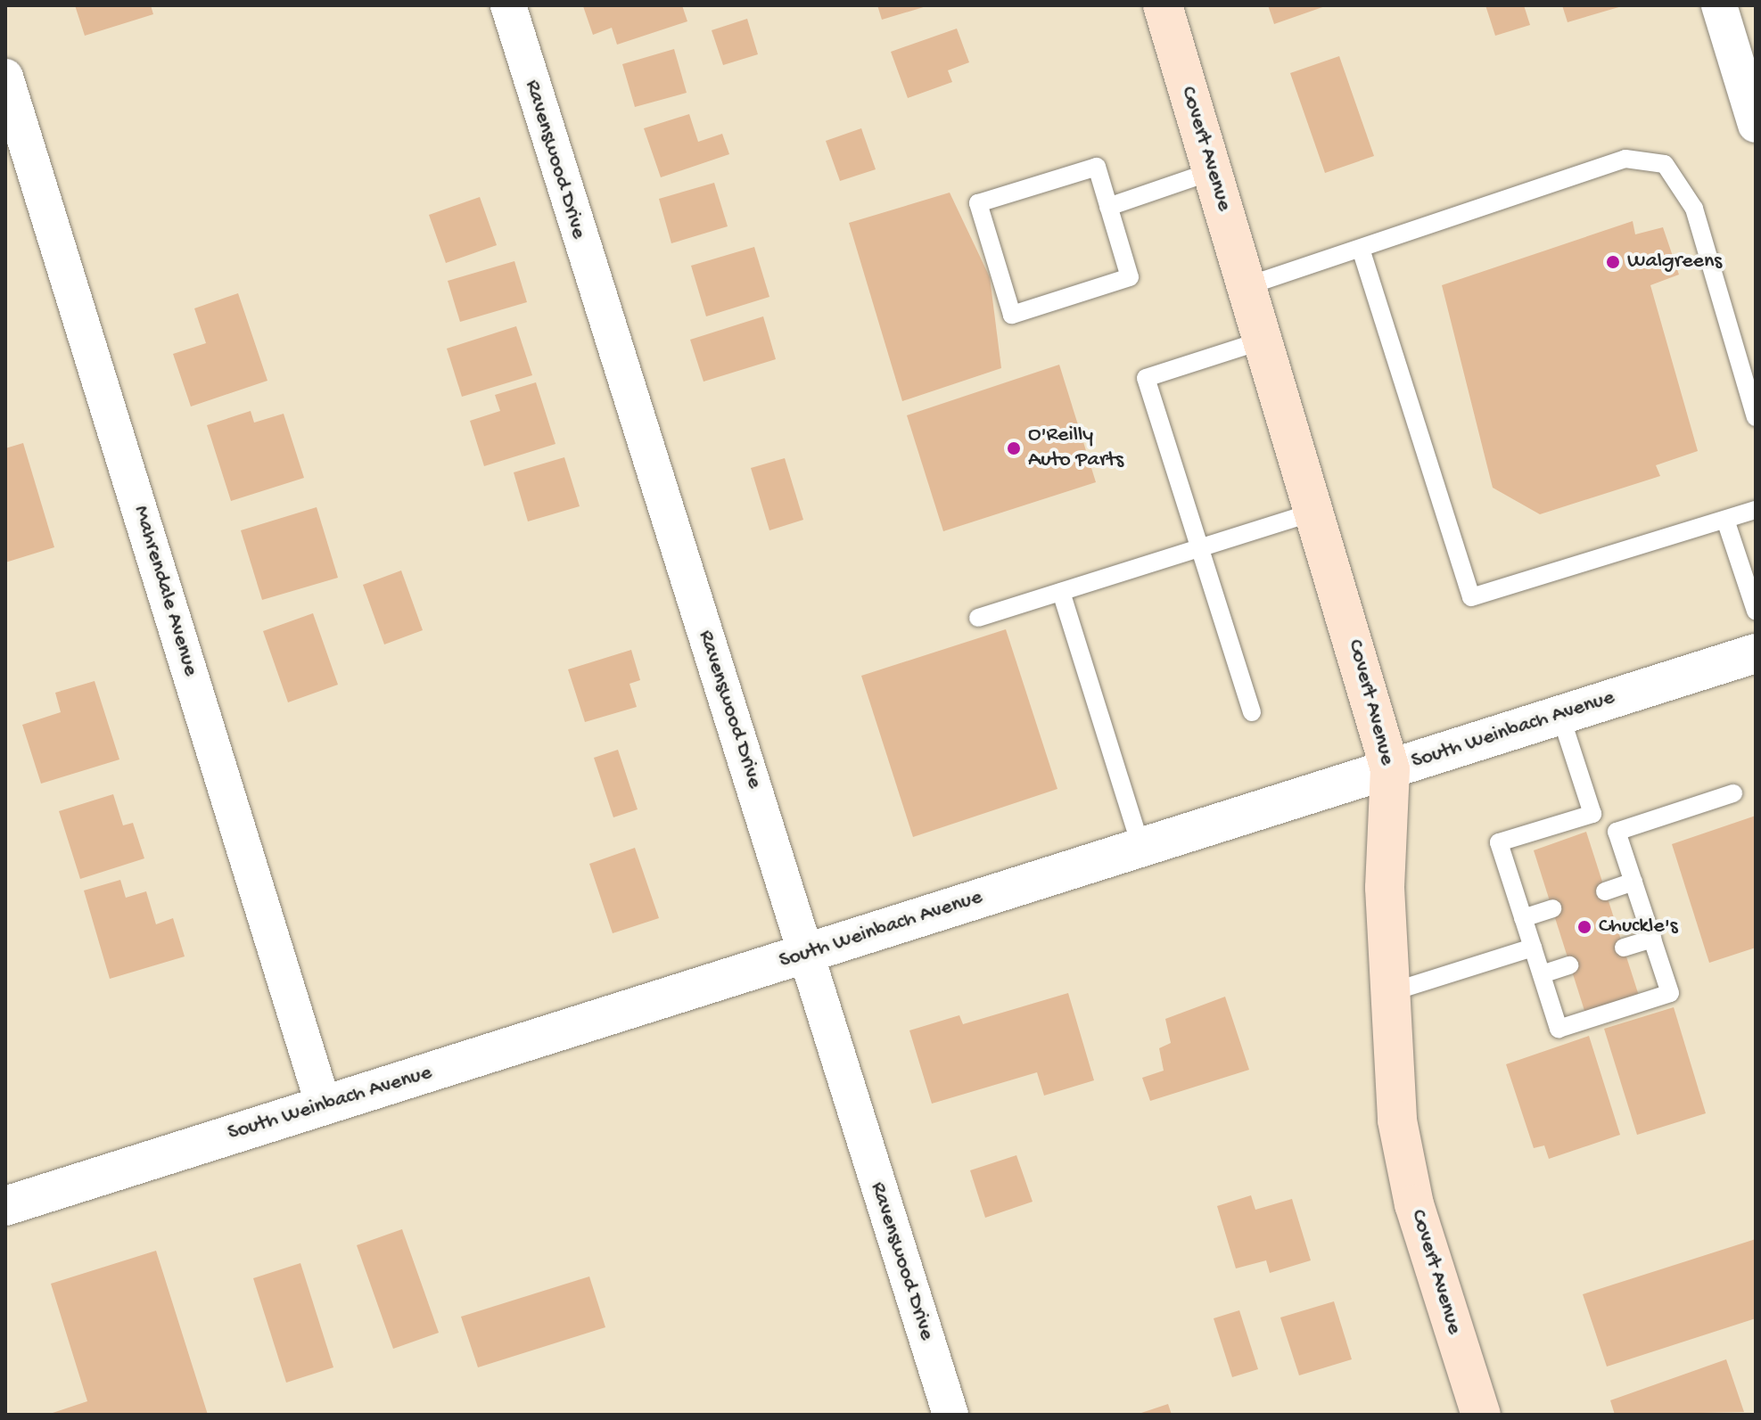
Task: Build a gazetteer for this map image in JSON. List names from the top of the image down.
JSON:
{
  "streets": {
    "main road": ["Covert Avenue"],
    "street": ["Ravenswood Drive", "Mahrendale Avenue", "South Weinbach Avenue"]
  },
  "crossings": [
    ["Covert Avenue", "South Weinbach Avenue"],
    ["Ravenswood Drive", "South Weinbach Avenue"],
    ["Mahrendale Avenue", "South Weinbach Avenue"]
  ],
  "places": ["Walgreens", "O'Reilly Auto Parts", "Chuckle's"]
}
